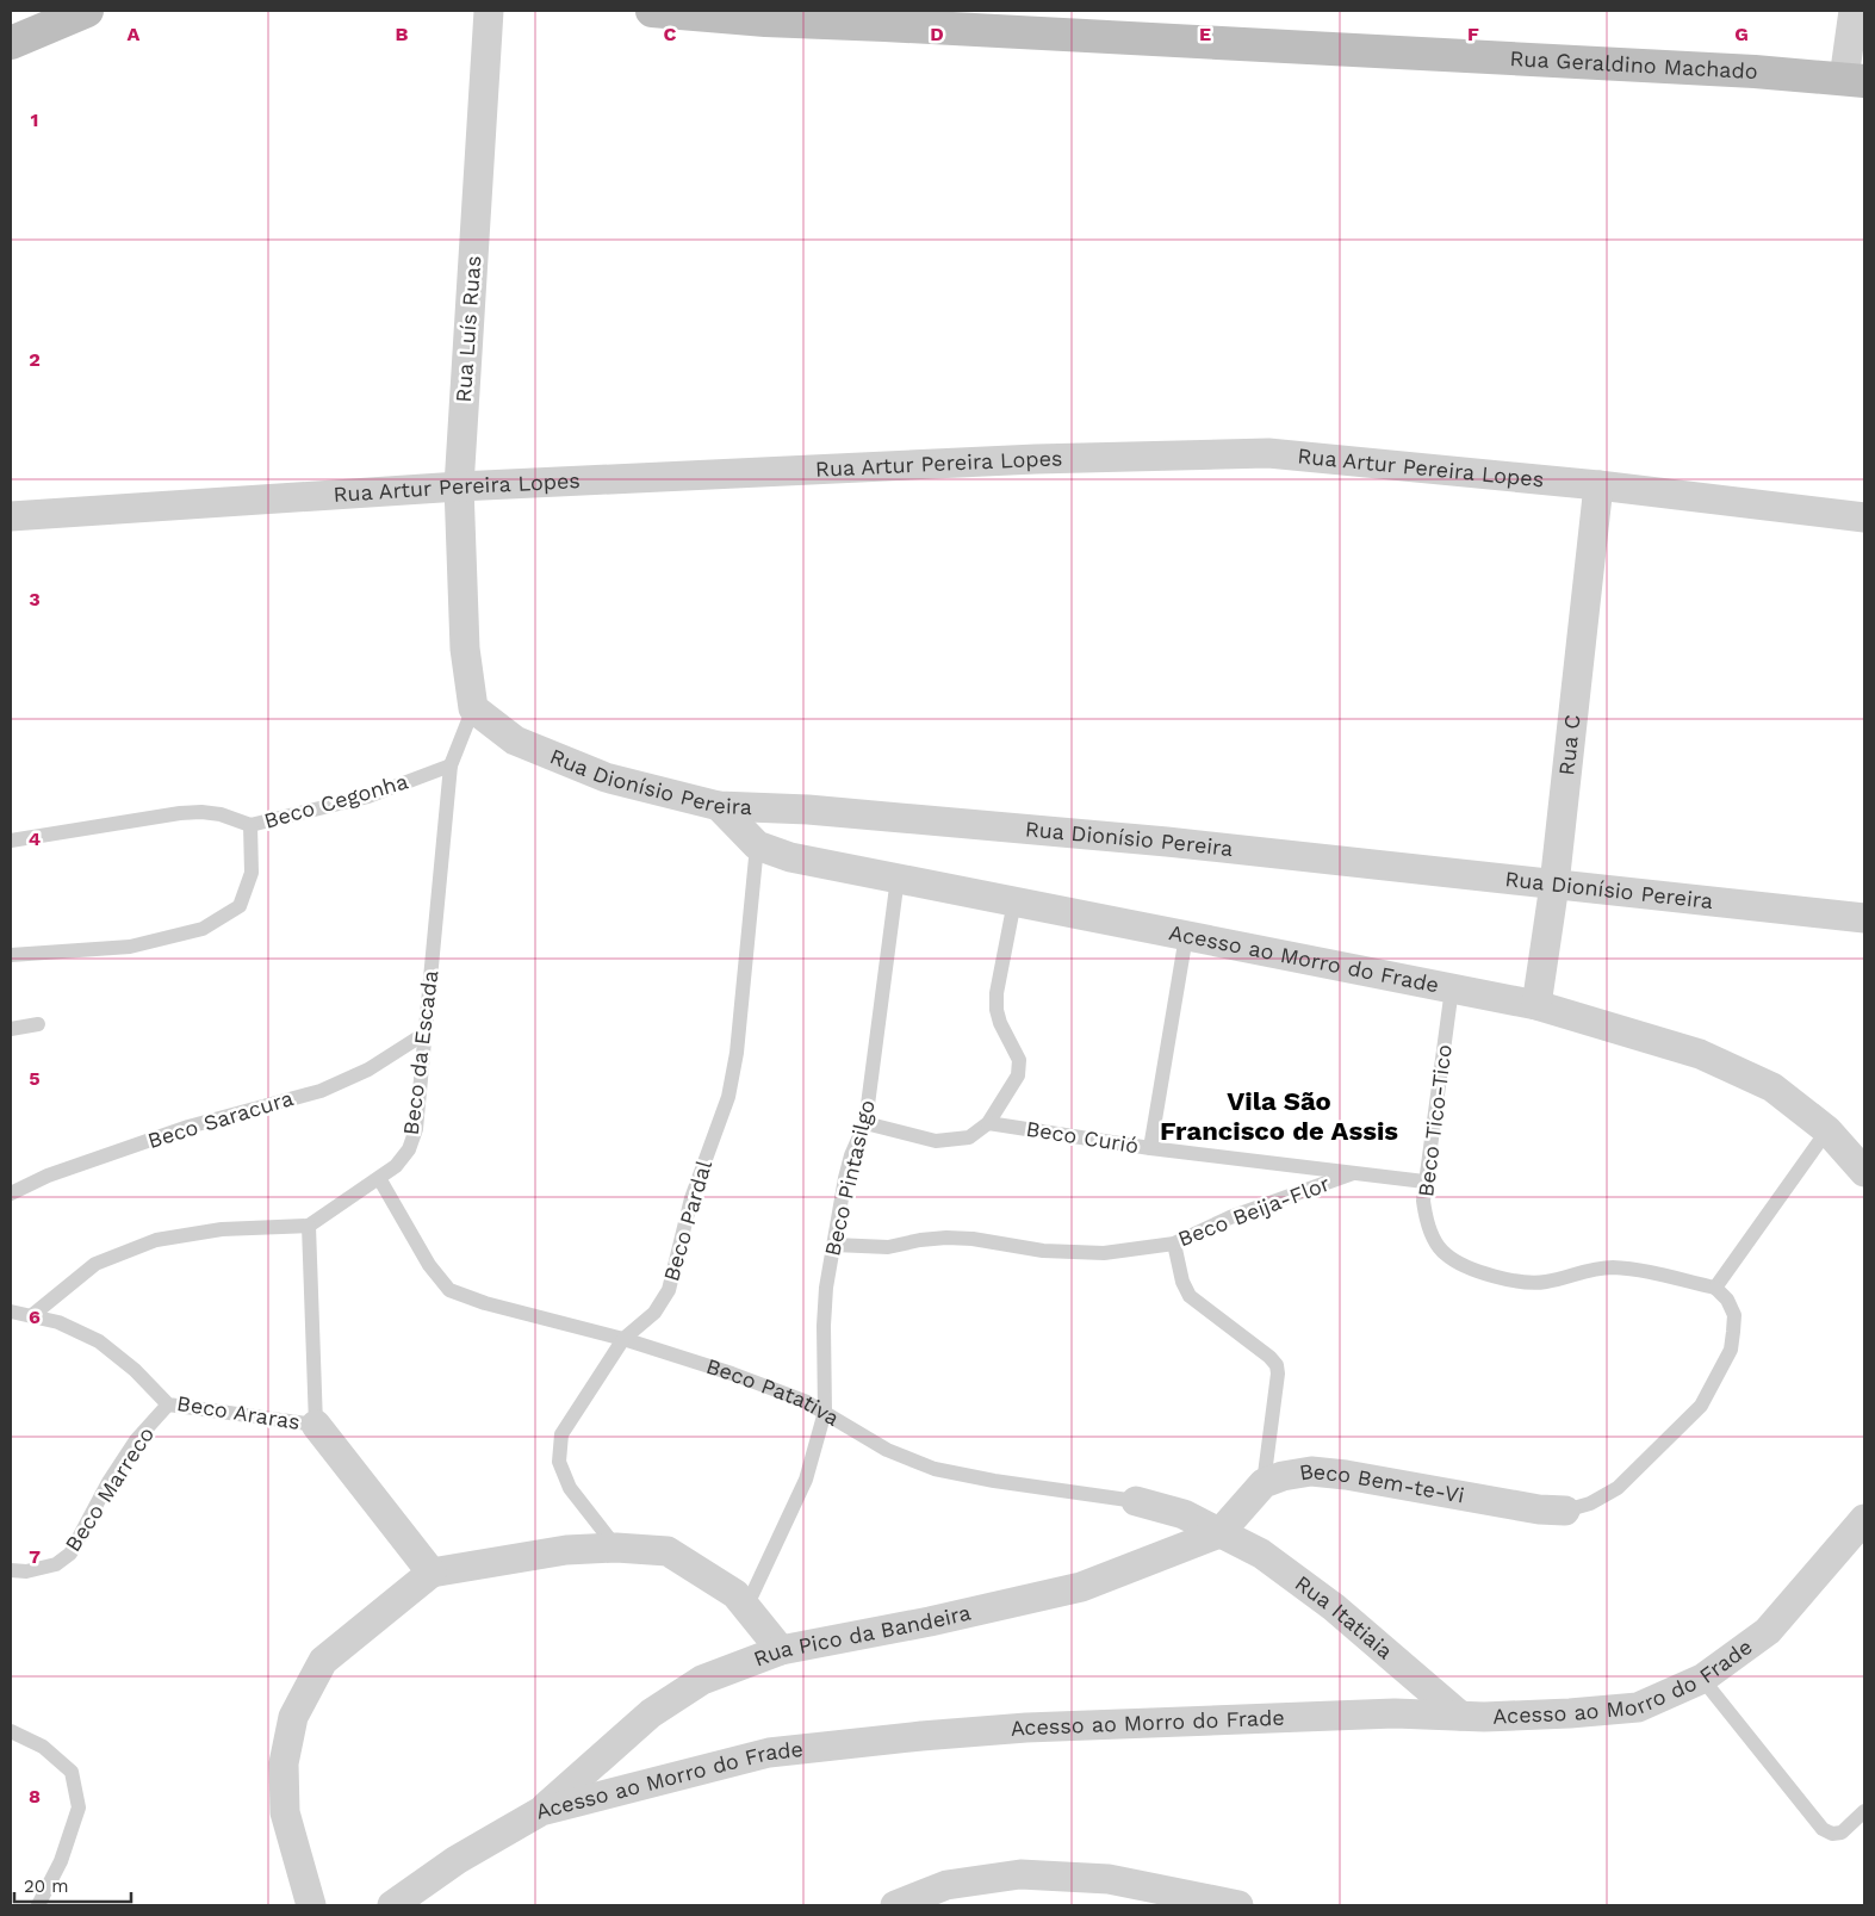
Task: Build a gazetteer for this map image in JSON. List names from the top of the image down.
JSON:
{
  "streets": {
    "street": [
      "Rua Geraldino Machado",
      "Rua Luís Ruas",
      "Rua Artur Pereira Lopes",
      "Rua C",
      "Rua Dionísio Pereira",
      "Acesso ao Morro do Frade",
      "Beco Patativa",
      "Beco Bem-te-Vi",
      "Rua Itatiaia",
      "Rua Pico da Bandeira"
    ],
    "lane": [
      "Beco Cegonha",
      "Beco da Escada",
      "Beco Saracura",
      "Beco Tico-Tico",
      "Beco Curió",
      "Beco Pintasilgo",
      "Beco Beija-Flor",
      "Beco Pardal",
      "Beco Araras",
      "Beco Marreco"
    ]
  },
  "crossings": [
    ["Rua Luís Ruas", "Rua Artur Pereira Lopes"],
    ["Rua Luís Ruas", "Rua Dionísio Pereira"],
    ["Rua Luís Ruas", "Beco da Escada"],
    ["Rua Artur Pereira Lopes", "Rua C"],
    ["Rua C", "Rua Dionísio Pereira"],
    ["Rua C", "Acesso ao Morro do Frade"],
    ["Rua Dionísio Pereira", "Acesso ao Morro do Frade"],
    ["Rua Dionísio Pereira", "Beco da Escada"],
    ["Beco Cegonha", "Beco da Escada"],
    ["Acesso ao Morro do Frade", "Beco Tico-Tico"],
    ["Acesso ao Morro do Frade", "Beco Pintasilgo"],
    ["Acesso ao Morro do Frade", "Beco Pardal"],
    ["Acesso ao Morro do Frade", "Rua Itatiaia"],
    ["Acesso ao Morro do Frade", "Rua Pico da Bandeira"],
    ["Beco da Escada", "Beco Saracura"],
    ["Beco da Escada", "Beco Patativa"],
    ["Beco Tico-Tico", "Beco Curió"],
    ["Beco Curió", "Beco Beija-Flor"],
    ["Beco Pintasilgo", "Beco Beija-Flor"],
    ["Beco Pintasilgo", "Beco Patativa"],
    ["Beco Pardal", "Beco Patativa"],
    ["Beco Patativa", "Rua Itatiaia"],
    ["Beco Patativa", "Rua Pico da Bandeira"],
    ["Beco Araras", "Beco Marreco"],
    ["Rua Itatiaia", "Rua Pico da Bandeira"]
  ],
  "districts": ["Vila São Francisco de Assis"],
  "scale_bar": "20 m",
  "grid": {
    "columns": [
      "A",
      "B",
      "C",
      "D",
      "E",
      "F",
      "G"
    ],
    "rows": [
      "1",
      "2",
      "3",
      "4",
      "5",
      "6",
      "7",
      "8"
    ]
  }
}
